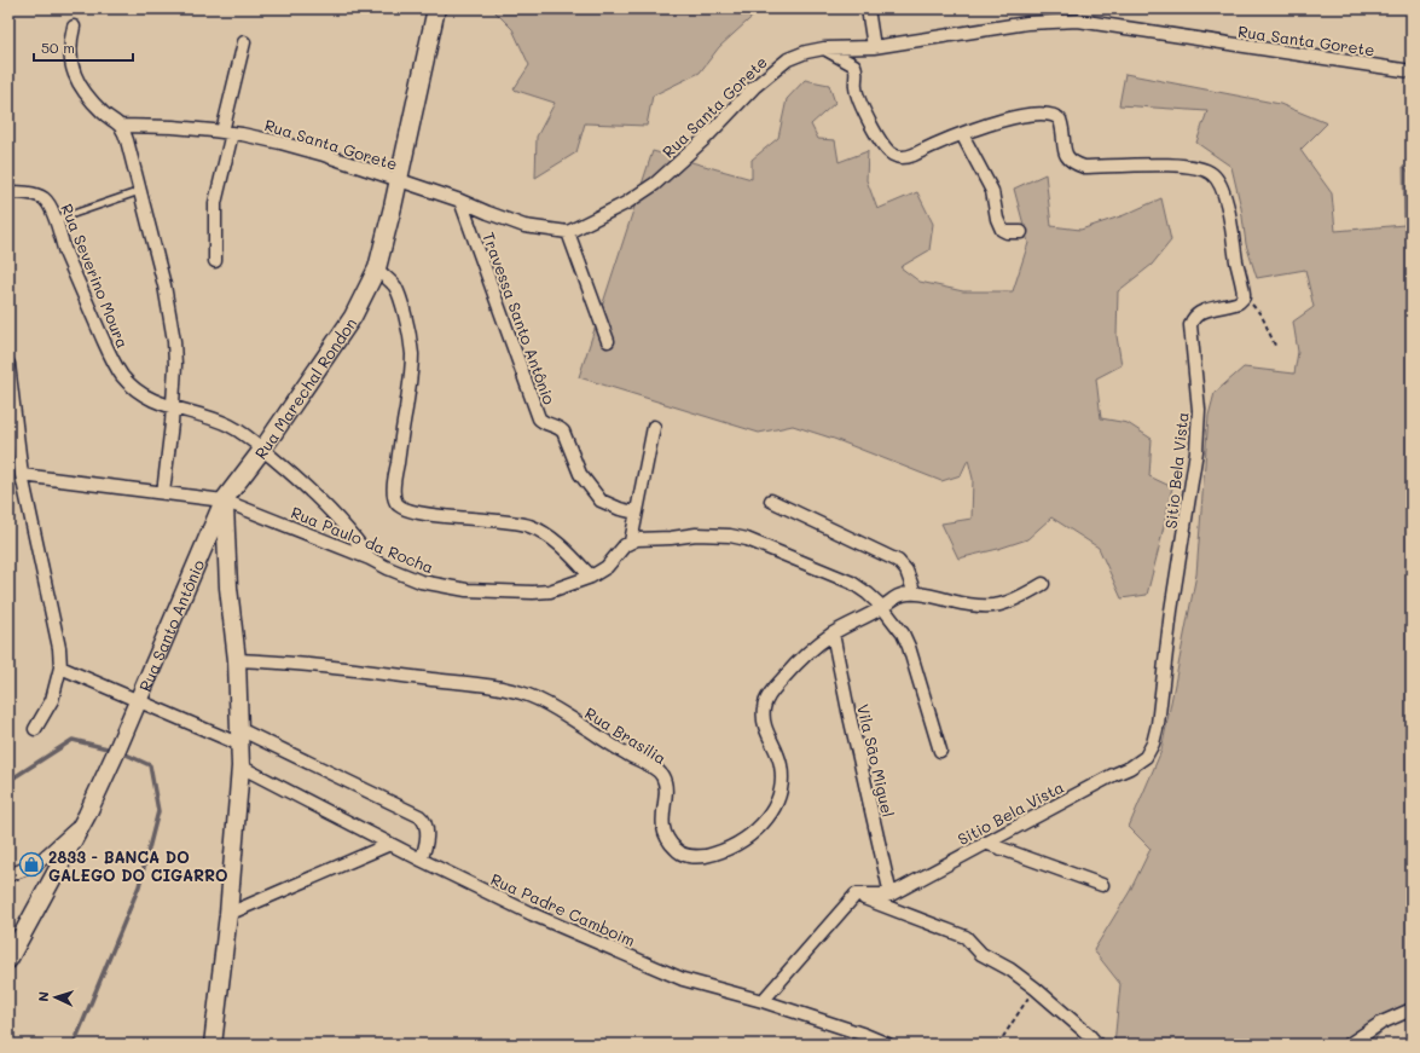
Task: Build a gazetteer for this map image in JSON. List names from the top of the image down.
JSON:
{
  "streets": {
    "street": [
      "Rua Santa Gorete",
      "Rua Severino Moura",
      "Travessa Santo Antônio",
      "Rua Marechal Rondon",
      "Sitio Bela Vista",
      "Rua Paulo da Rocha",
      "Rua Santo Antônio",
      "Rua Brasilia",
      "Vila São Miguel",
      "Rua Padre Camboim"
    ]
  },
  "crossings": [
    ["Rua Santa Gorete", "Travessa Santo Antônio"],
    ["Rua Santa Gorete", "Rua Marechal Rondon"],
    ["Rua Severino Moura", "Rua Marechal Rondon"],
    ["Rua Severino Moura", "Rua Paulo da Rocha"],
    ["Rua Marechal Rondon", "Rua Paulo da Rocha"],
    ["Rua Marechal Rondon", "Rua Santo Antônio"],
    ["Sitio Bela Vista", "Vila São Miguel"],
    ["Rua Paulo da Rocha", "Rua Santo Antônio"],
    ["Rua Brasilia", "Vila São Miguel"]
  ],
  "places": {
    "shop": ["2833 - BANCA DO GALEGO DO CIGARRO"]
  },
  "scale_bar": "50 m",
  "north": "left"
}
